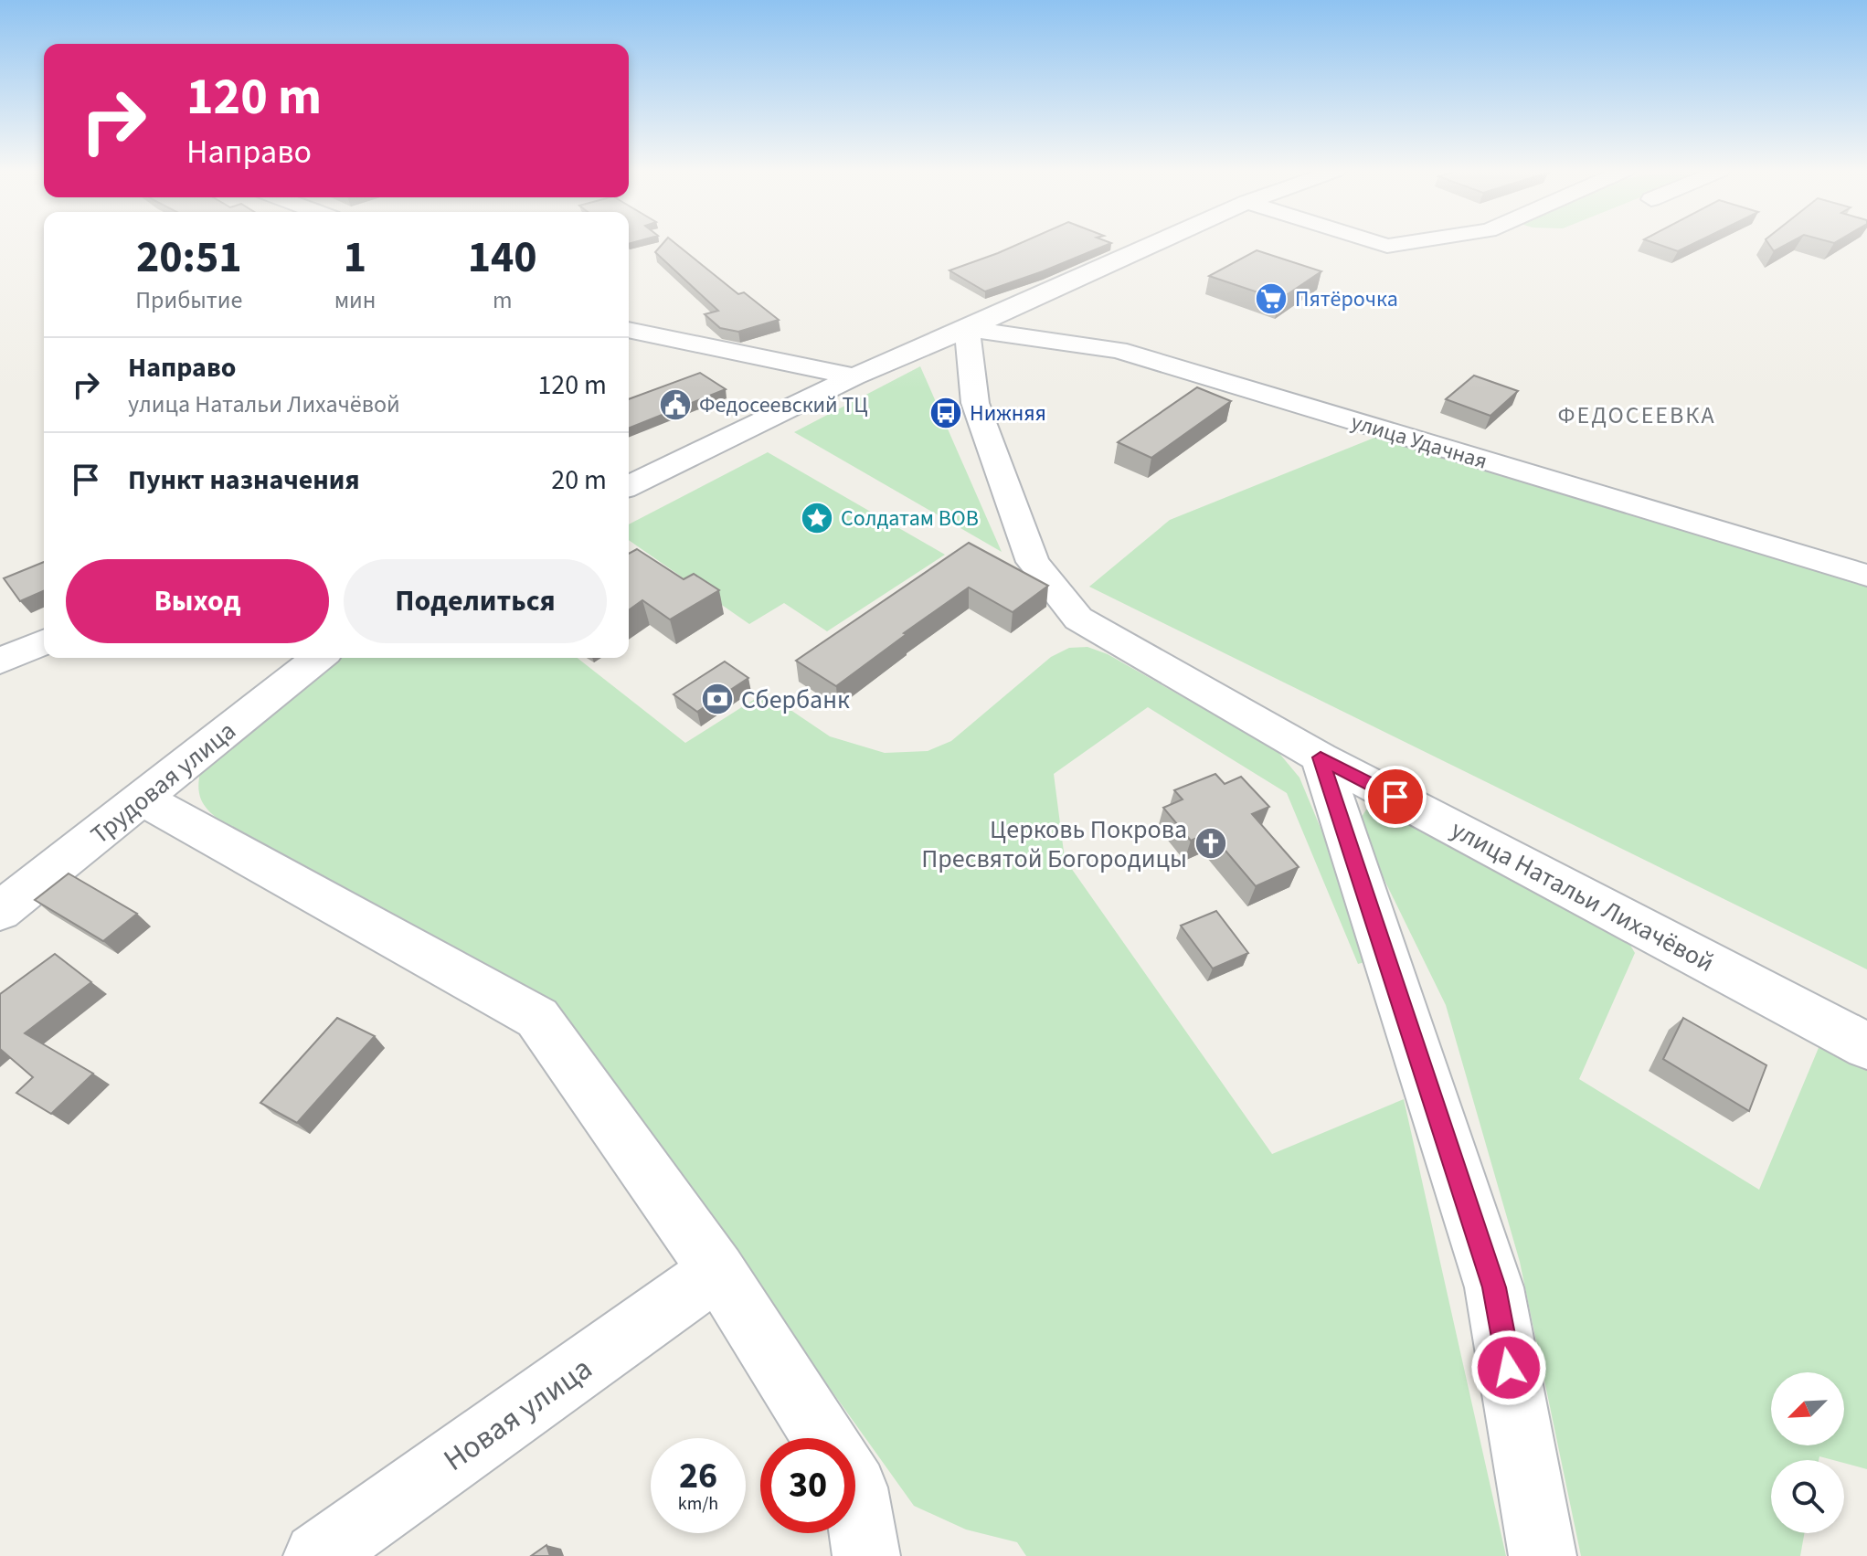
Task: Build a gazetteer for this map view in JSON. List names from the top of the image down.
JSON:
{
  "streets": {
    "street": [
      "улица Удачная",
      "Трудовая улица",
      "улица Натальи Лихачёвой",
      "Новая улица"
    ]
  },
  "crossings": [
    ["улица Удачная", "улица Натальи Лихачёвой"]
  ],
  "districts": ["ФЕДОСЕЕВКА"],
  "places": {
    "supermarket": ["Пятёрочка"],
    "public building": ["Федосеевский ТЦ"],
    "bus stop": ["Нижняя"],
    "place": ["Солдатам ВОВ"],
    "bank": ["Сбербанк"],
    "church": ["Церковь Покрова Пресвятой Богородицы"]
  },
  "north": "bottom left",
  "page": {
    "turn": ["120 m", "Направо"],
    "eta": [
      "20:51",
      "Прибытие",
      "1",
      "мин",
      "140",
      "m"
    ],
    "list": [
      {
        "name": "Направо",
        "note": "улица Натальи Лихачёвой",
        "value": "120 m"
      },
      {
        "name": "Пункт назначения",
        "value": "20 m"
      }
    ],
    "buttons": ["Выход", "Поделиться"],
    "speed": "26 km/h",
    "limit": "30"
  }
}
